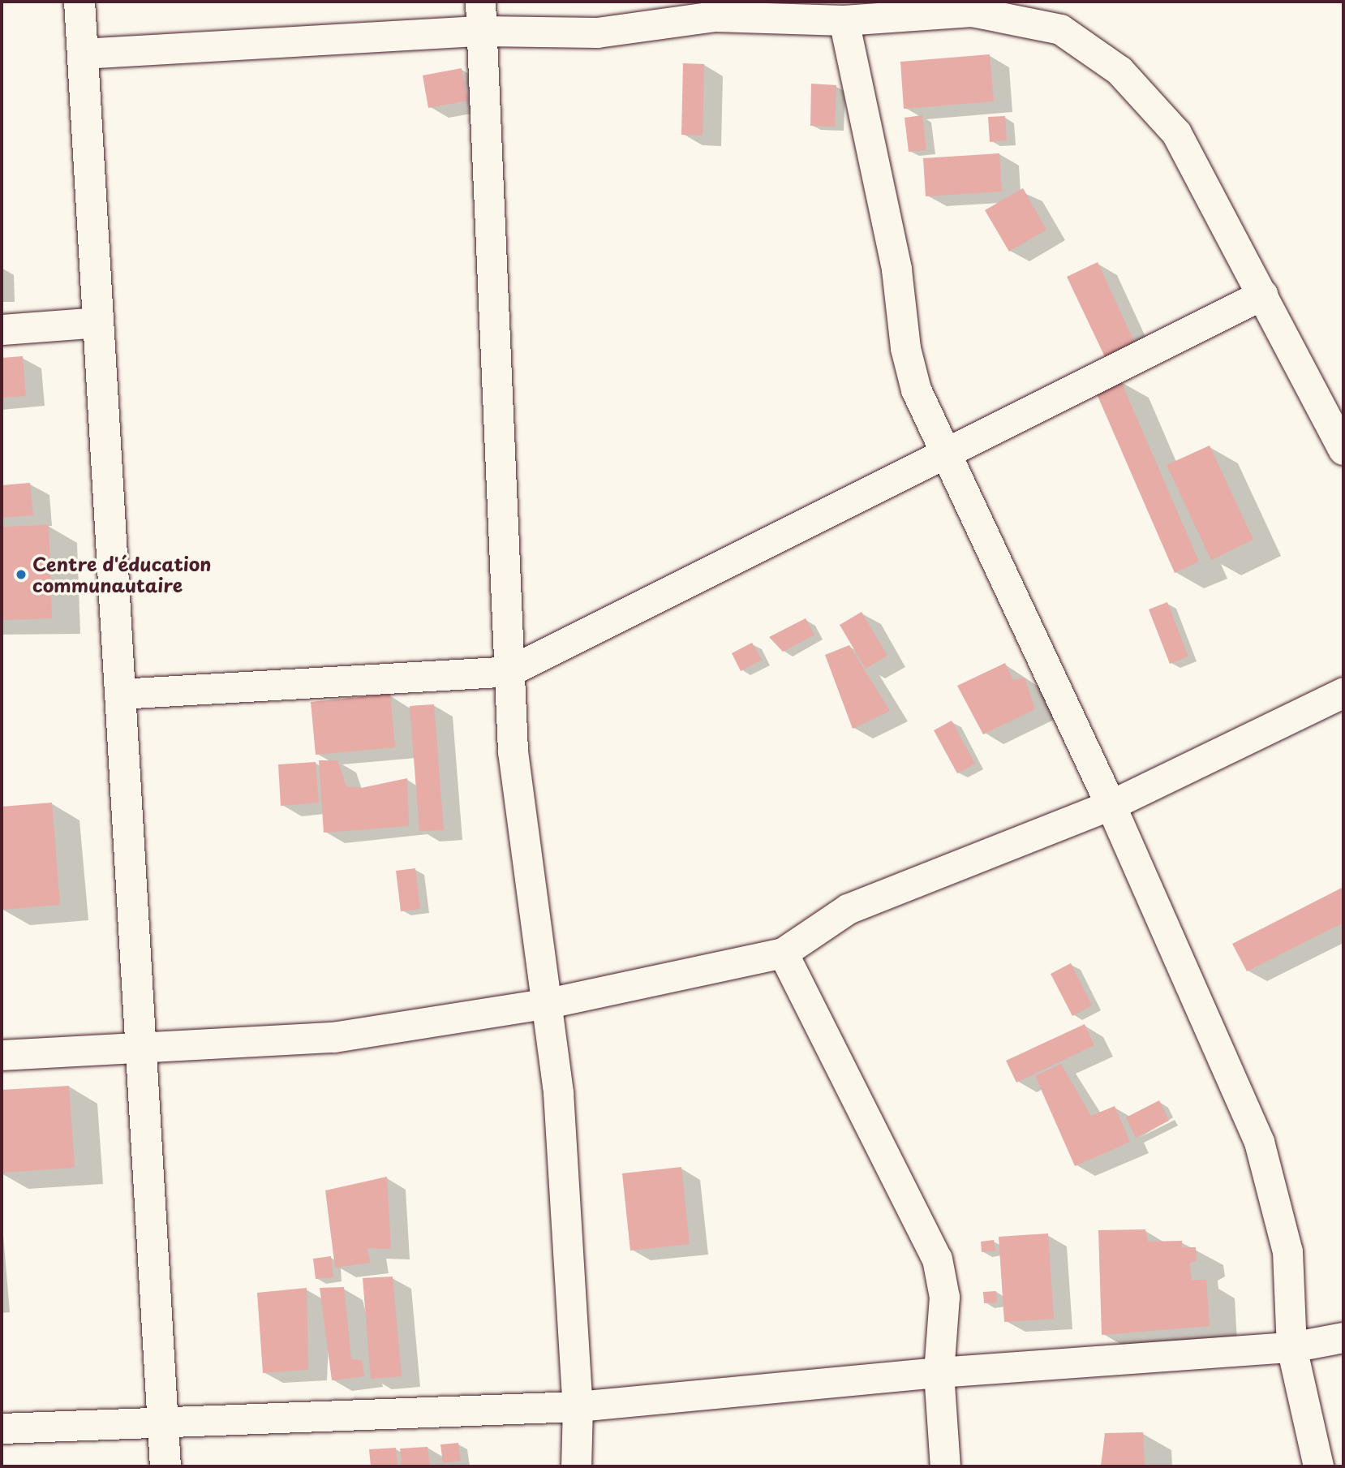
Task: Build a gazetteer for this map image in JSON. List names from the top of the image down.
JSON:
{
  "places": ["Centre d'éducation communautaire"]
}
